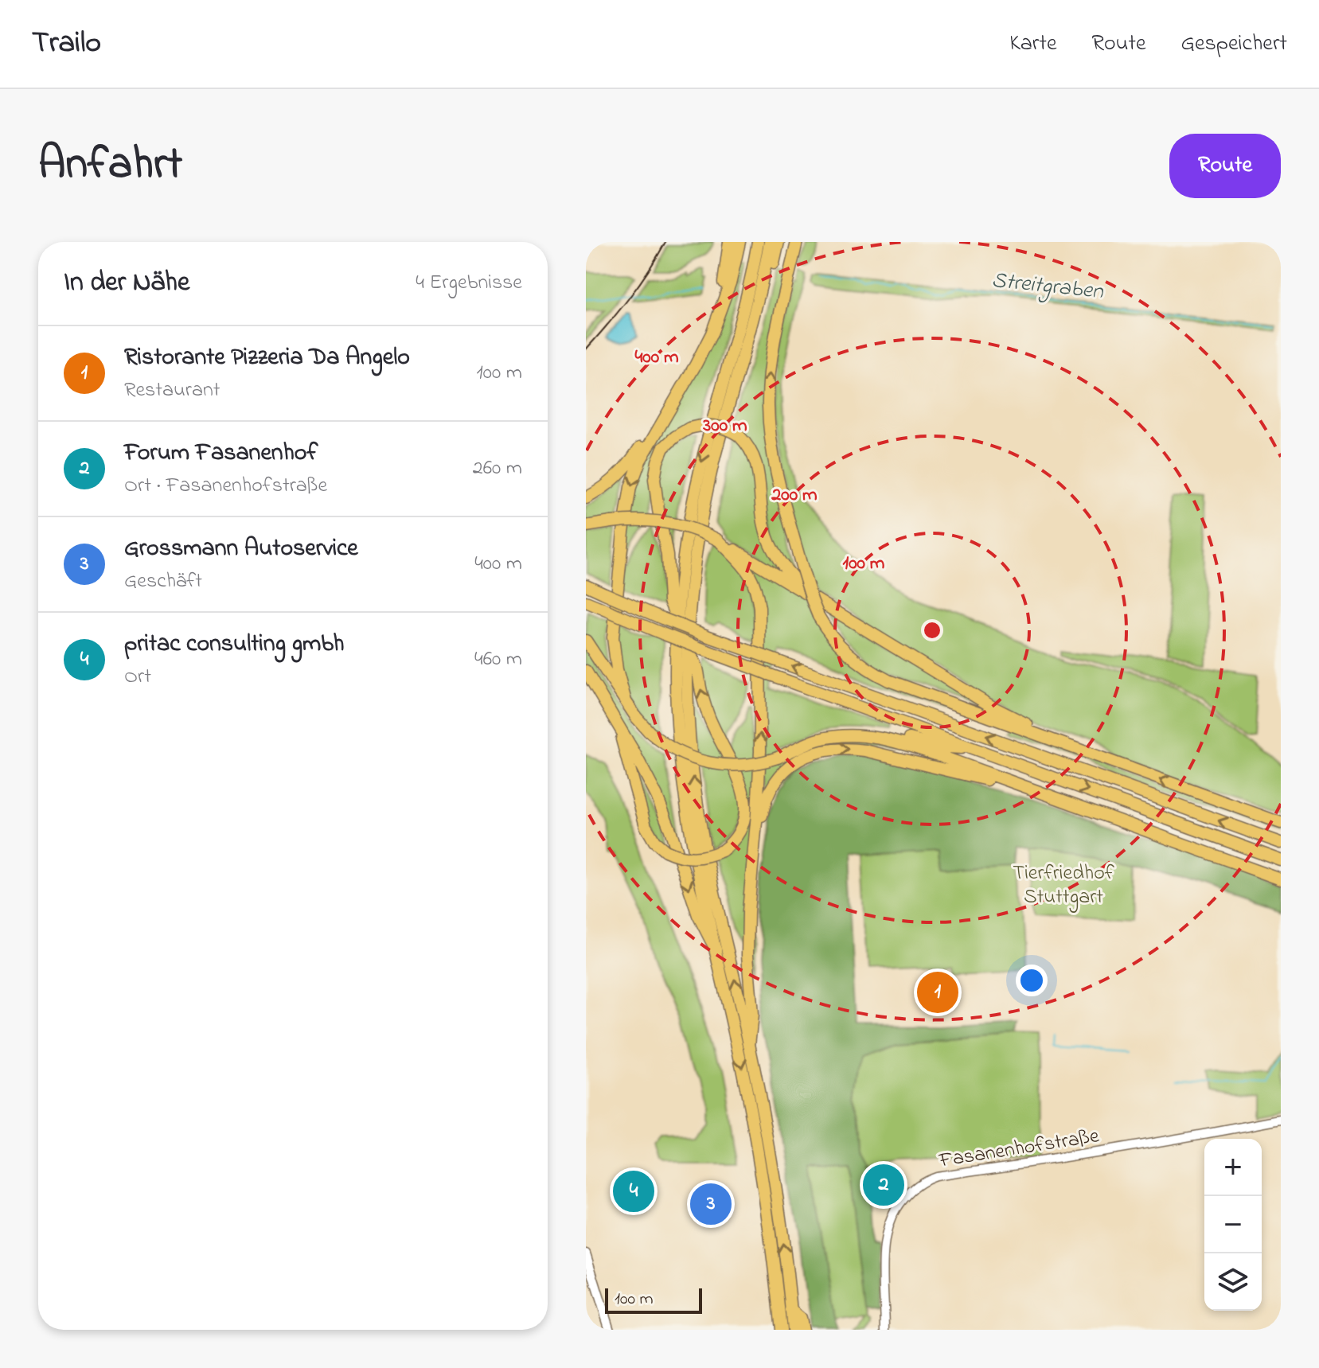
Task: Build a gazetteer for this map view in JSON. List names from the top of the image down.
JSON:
{
  "streets": {
    "street": ["Fasanenhofstraße"]
  },
  "water": ["Streitgraben"],
  "parks": ["Tierfriedhof Stuttgart"],
  "scale_bar": "100 m",
  "page": {
    "header": "Trailo",
    "nav": ["Karte", "Route", "Gespeichert"],
    "title": "Anfahrt",
    "buttons": "Route",
    "heading": ["In der Nähe", "4 Ergebnisse"],
    "list": [
      {
        "mark": "1",
        "name": "Ristorante Pizzeria Da Angelo",
        "note": "Restaurant",
        "value": "100 m"
      },
      {
        "mark": "2",
        "name": "Forum Fasanenhof",
        "note": "Ort · Fasanenhofstraße",
        "value": "260 m"
      },
      {
        "mark": "3",
        "name": "Grossmann Autoservice",
        "note": "Geschäft",
        "value": "400 m"
      },
      {
        "mark": "4",
        "name": "pritac consulting gmbh",
        "note": "Ort",
        "value": "460 m"
      }
    ],
    "pins": [
      "1",
      "2",
      "4",
      "3"
    ],
    "map_buttons": ["+", "−"],
    "scale": "100 m"
  },
  "rings": [
    "400 m",
    "300 m",
    "200 m",
    "100 m"
  ]
}
